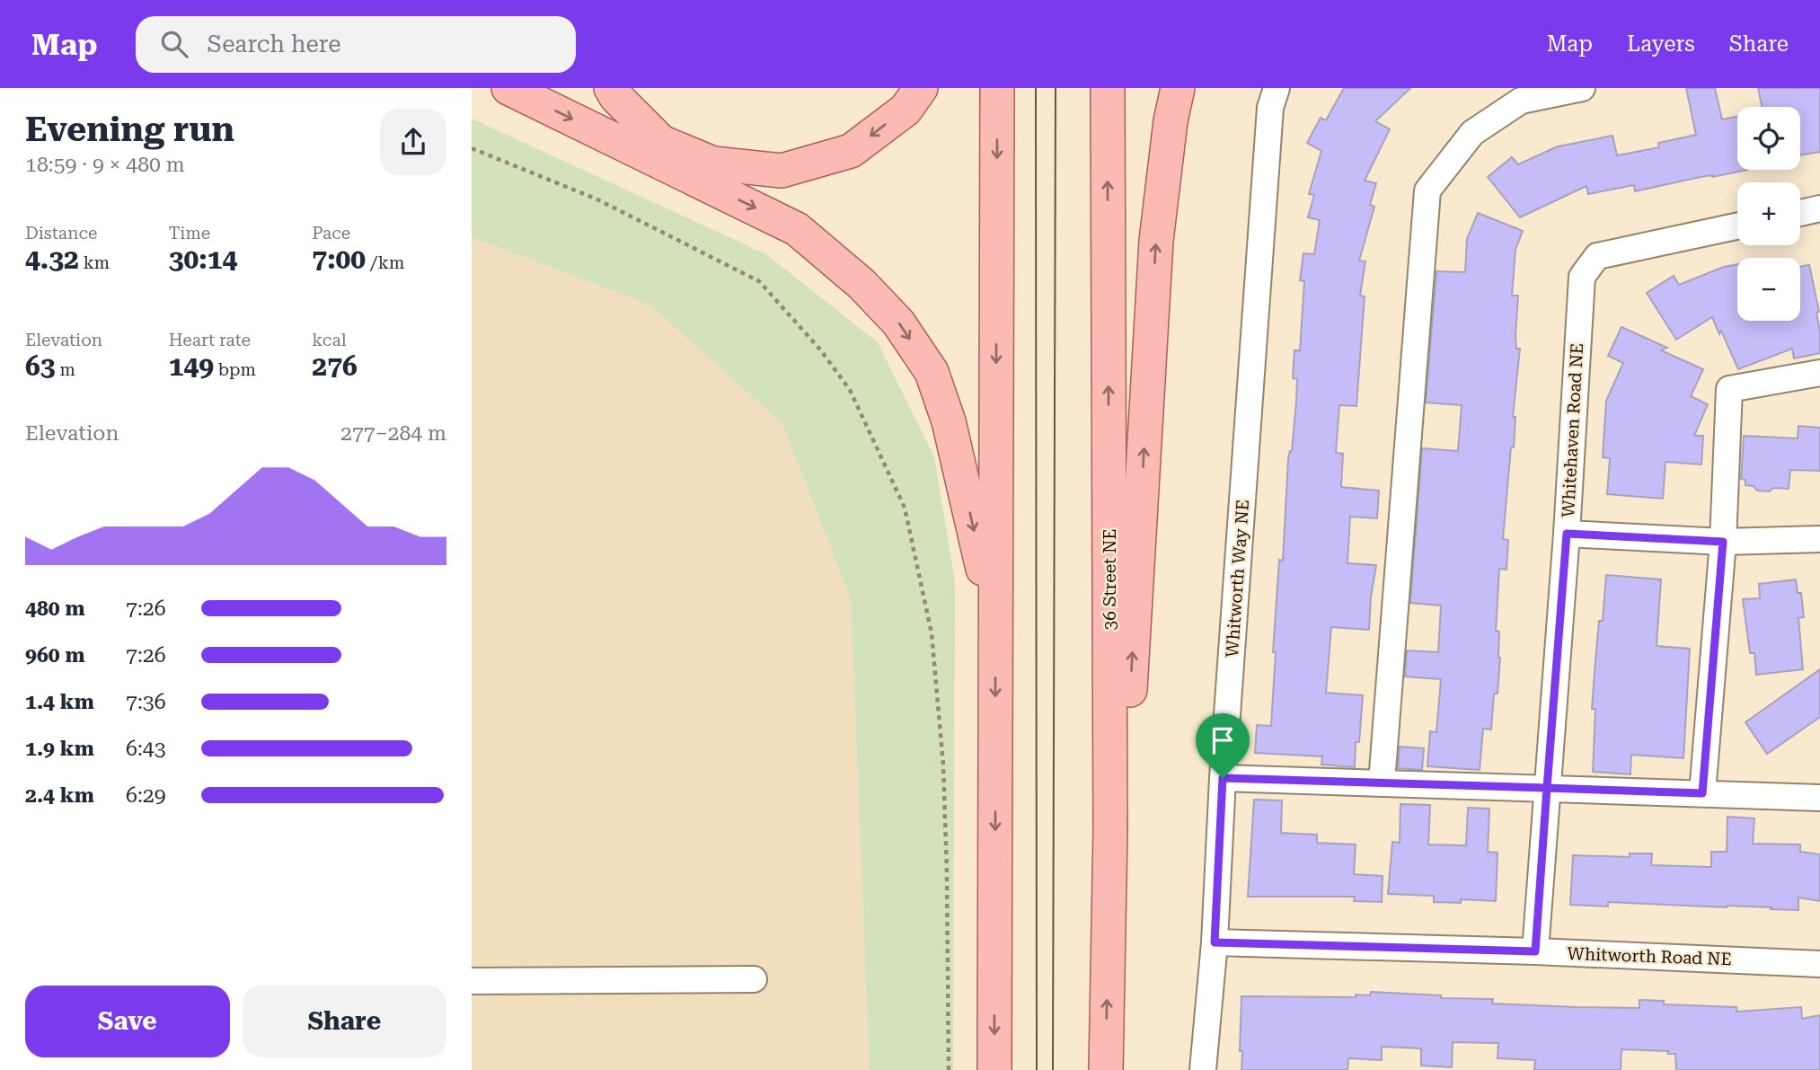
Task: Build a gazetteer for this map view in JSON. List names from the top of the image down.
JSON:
{
  "streets": {
    "main road": ["36 Street NE"],
    "street": ["Whitehaven Road NE", "Whitworth Way NE", "Whitworth Road NE"]
  },
  "crossings": [
    ["Whitehaven Road NE", "Whitworth Road NE"],
    ["Whitworth Way NE", "Whitworth Road NE"]
  ],
  "page": {
    "header": "Map",
    "search": "Search here",
    "nav": ["Map", "Layers", "Share"],
    "heading": ["Evening run", "18:59 · 9 × 480 m"],
    "map_buttons": ["+", "−"],
    "stats": [
      ["Distance", "4.32 km"],
      ["Time", "30:14"],
      ["Pace", "7:00 /km"],
      ["Elevation", "63 m"],
      ["Heart rate", "149 bpm"],
      ["kcal", "276"]
    ],
    "chart": ["Elevation", "277–284 m"],
    "list": [
      {
        "name": "480 m",
        "note": "7:26"
      },
      {
        "name": "960 m",
        "note": "7:26"
      },
      {
        "name": "1.4 km",
        "note": "7:36"
      },
      {
        "name": "1.9 km",
        "note": "6:43"
      },
      {
        "name": "2.4 km",
        "note": "6:29"
      }
    ],
    "buttons": ["Save", "Share"]
  }
}
